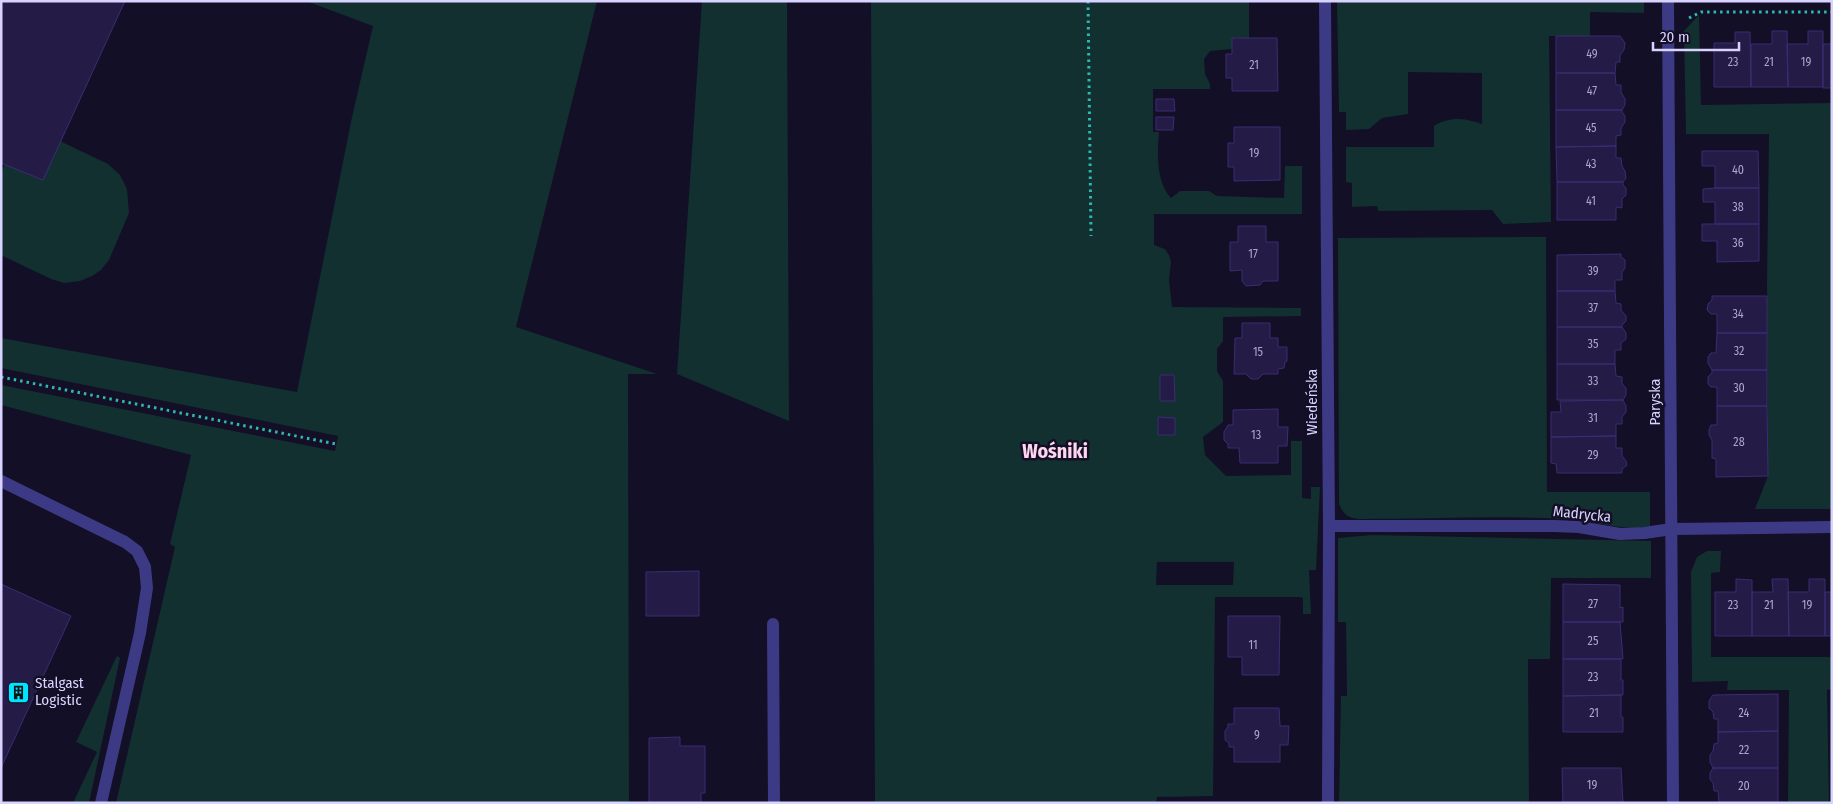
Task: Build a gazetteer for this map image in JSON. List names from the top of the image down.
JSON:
{
  "streets": {
    "street": ["Wiedeńska", "Paryska", "Madrycka"]
  },
  "crossings": [
    ["Wiedeńska", "Madrycka"],
    ["Paryska", "Madrycka"]
  ],
  "districts": ["Wośniki"],
  "places": {
    "building": ["Stalgast Logistic"]
  },
  "house_numbers": [
    "49",
    "23",
    "21",
    "19",
    "21",
    "47",
    "45",
    "19",
    "43",
    "40",
    "41",
    "38",
    "36",
    "17",
    "39",
    "37",
    "34",
    "35",
    "32",
    "15",
    "33",
    "30",
    "31",
    "13",
    "28",
    "29",
    "27",
    "23",
    "21",
    "19",
    "25",
    "11",
    "23",
    "21",
    "24",
    "9",
    "22",
    "19",
    "20"
  ],
  "scale_bar": "20 m"
}
